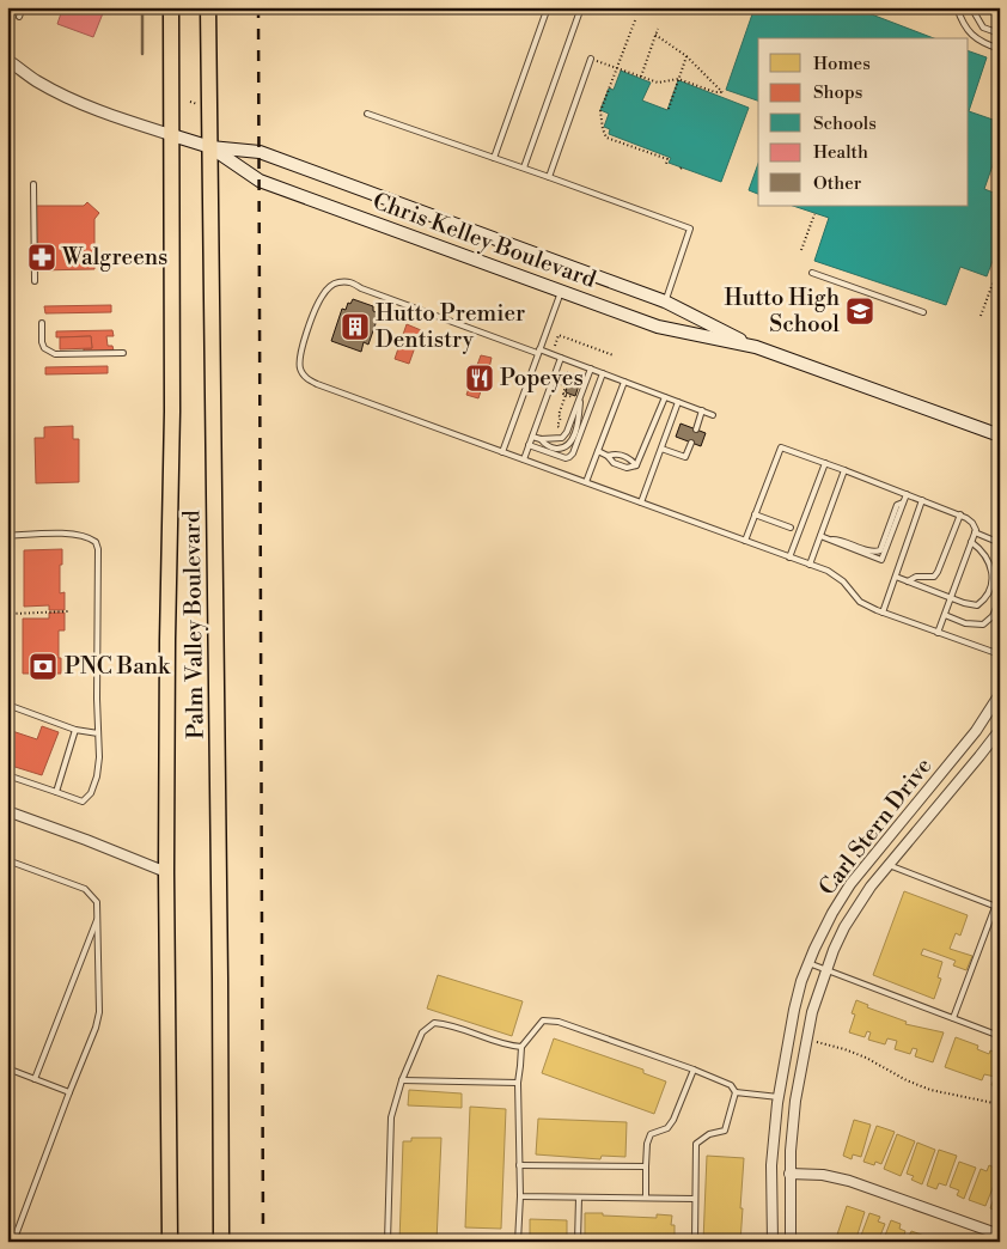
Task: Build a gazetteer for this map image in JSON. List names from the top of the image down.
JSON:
{
  "streets": {
    "highway": ["Palm Valley Boulevard"],
    "main road": ["Chris Kelley Boulevard"],
    "street": ["Carl Stern Drive"]
  },
  "crossings": [
    ["Chris Kelley Boulevard", "Palm Valley Boulevard"]
  ],
  "places": {
    "pharmacy": ["Walgreens"],
    "school or university": ["Hutto High School"],
    "building": ["Hutto Premier Dentistry"],
    "restaurant": ["Popeyes"],
    "bank": ["PNC Bank"]
  },
  "legend": [
    "Homes",
    "Shops",
    "Schools",
    "Health",
    "Other"
  ]
}
